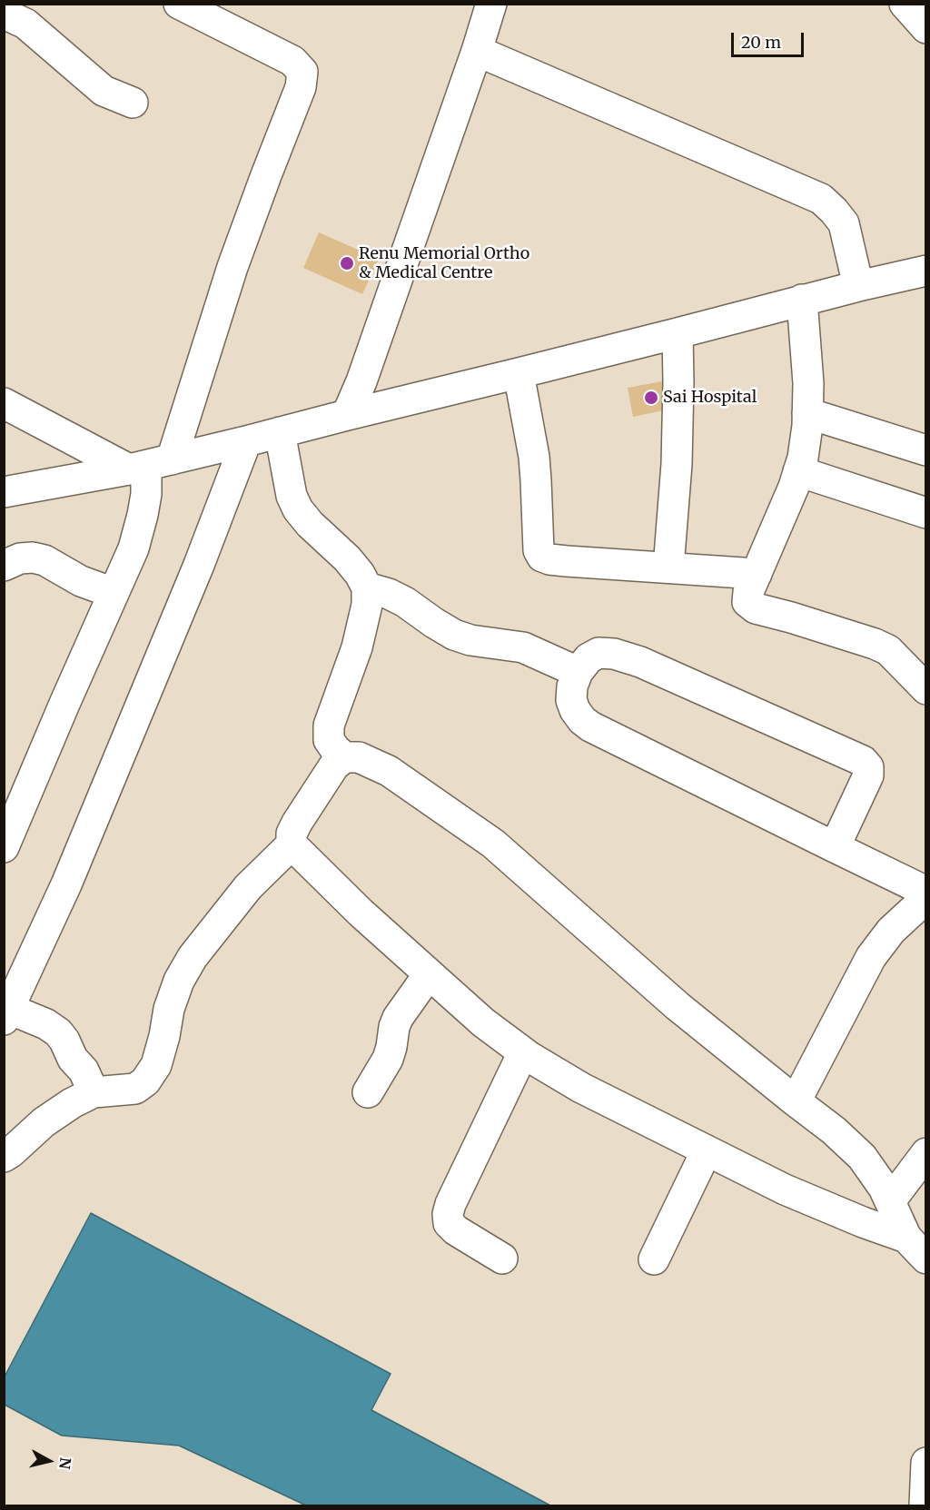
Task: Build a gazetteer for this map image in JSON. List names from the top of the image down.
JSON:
{
  "places": ["Renu Memorial Ortho & Medical Centre", "Sai Hospital"],
  "scale_bar": "20 m",
  "north": "right"
}
